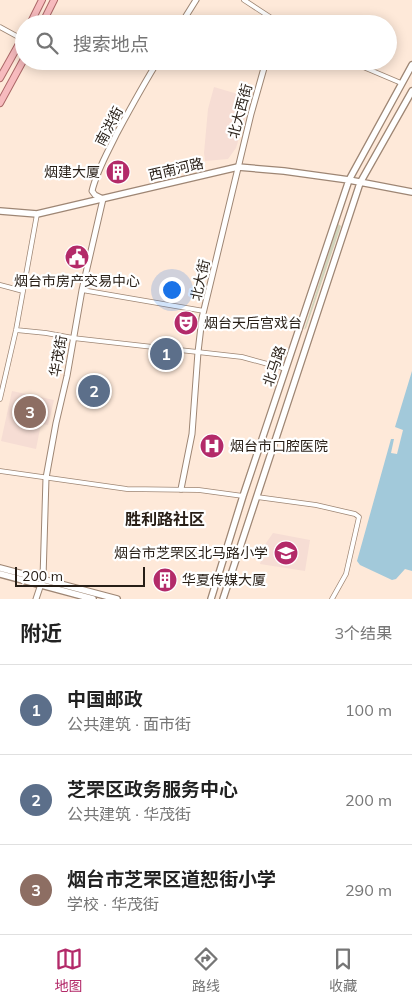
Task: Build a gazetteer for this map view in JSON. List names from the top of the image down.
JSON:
{
  "streets": {
    "main road": ["西南河路", "北马路"],
    "street": [
      "北大西街",
      "南洪街",
      "北大街",
      "华茂街"
    ]
  },
  "crossings": [
    ["北大西街", "西南河路"],
    ["北大西街", "北大街"],
    ["南洪街", "西南河路"],
    ["南洪街", "华茂街"],
    ["西南河路", "北大街"],
    ["西南河路", "华茂街"],
    ["西南河路", "北马路"]
  ],
  "districts": ["胜利路社区"],
  "places": {
    "building": ["烟建大厦", "华夏传媒大厦"],
    "public building": ["烟台市房产交易中心"],
    "theatre": ["烟台天后宫戏台"],
    "hospital": ["烟台市口腔医院"],
    "school or university": ["烟台市芝罘区北马路小学"]
  },
  "scale_bar": "200 m",
  "page": {
    "search": "搜索地点",
    "pins": ["1", "2", "3"],
    "scale": "200 m",
    "heading": ["附近", "3个结果"],
    "list": [
      {
        "mark": "1",
        "name": "中国邮政",
        "note": "公共建筑 · 面市街",
        "value": "100 m"
      },
      {
        "mark": "2",
        "name": "芝罘区政务服务中心",
        "note": "公共建筑 · 华茂街",
        "value": "200 m"
      },
      {
        "mark": "3",
        "name": "烟台市芝罘区道恕街小学",
        "note": "学校 · 华茂街",
        "value": "290 m"
      }
    ],
    "nav": ["地图", "路线", "收藏"]
  }
}
